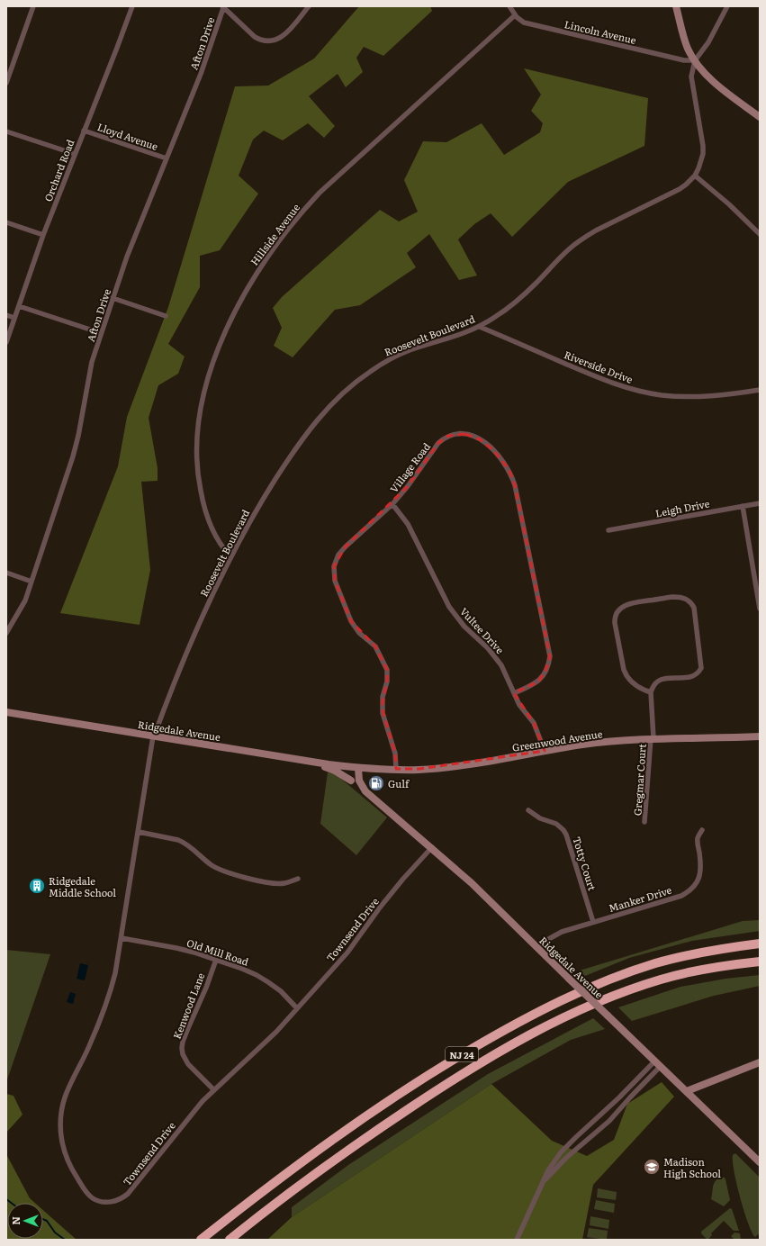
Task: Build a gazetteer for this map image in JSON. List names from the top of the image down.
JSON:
{
  "streets": {
    "highway": ["NJ 24"],
    "main road": ["Ridgedale Avenue", "Greenwood Avenue"],
    "street": [
      "Lincoln Avenue",
      "Afton Drive",
      "Lloyd Avenue",
      "Orchard Road",
      "Hillside Avenue",
      "Roosevelt Boulevard",
      "Riverside Drive",
      "Village Road",
      "Leigh Drive",
      "Vultee Drive",
      "Gregmar Court",
      "Totty Court",
      "Manker Drive",
      "Townsend Drive",
      "Old Mill Road",
      "Kenwood Lane"
    ]
  },
  "crossings": [
    ["Lincoln Avenue", "Hillside Avenue"],
    ["Lincoln Avenue", "Roosevelt Boulevard"],
    ["Afton Drive", "Lloyd Avenue"],
    ["Lloyd Avenue", "Orchard Road"],
    ["Hillside Avenue", "Roosevelt Boulevard"],
    ["Roosevelt Boulevard", "Riverside Drive"],
    ["Roosevelt Boulevard", "Ridgedale Avenue"],
    ["Roosevelt Boulevard", "Townsend Drive"],
    ["Village Road", "Vultee Drive"],
    ["Village Road", "Greenwood Avenue"],
    ["Vultee Drive", "Greenwood Avenue"],
    ["Ridgedale Avenue", "Greenwood Avenue"],
    ["Ridgedale Avenue", "Manker Drive"],
    ["Ridgedale Avenue", "Townsend Drive"],
    ["Greenwood Avenue", "Gregmar Court"],
    ["Totty Court", "Manker Drive"],
    ["Townsend Drive", "Old Mill Road"],
    ["Townsend Drive", "Kenwood Lane"],
    ["Old Mill Road", "Kenwood Lane"]
  ],
  "places": {
    "fuel station": ["Gulf"],
    "building": ["Ridgedale Middle School"],
    "school or university": ["Madison High School"]
  },
  "north": "left"
}
